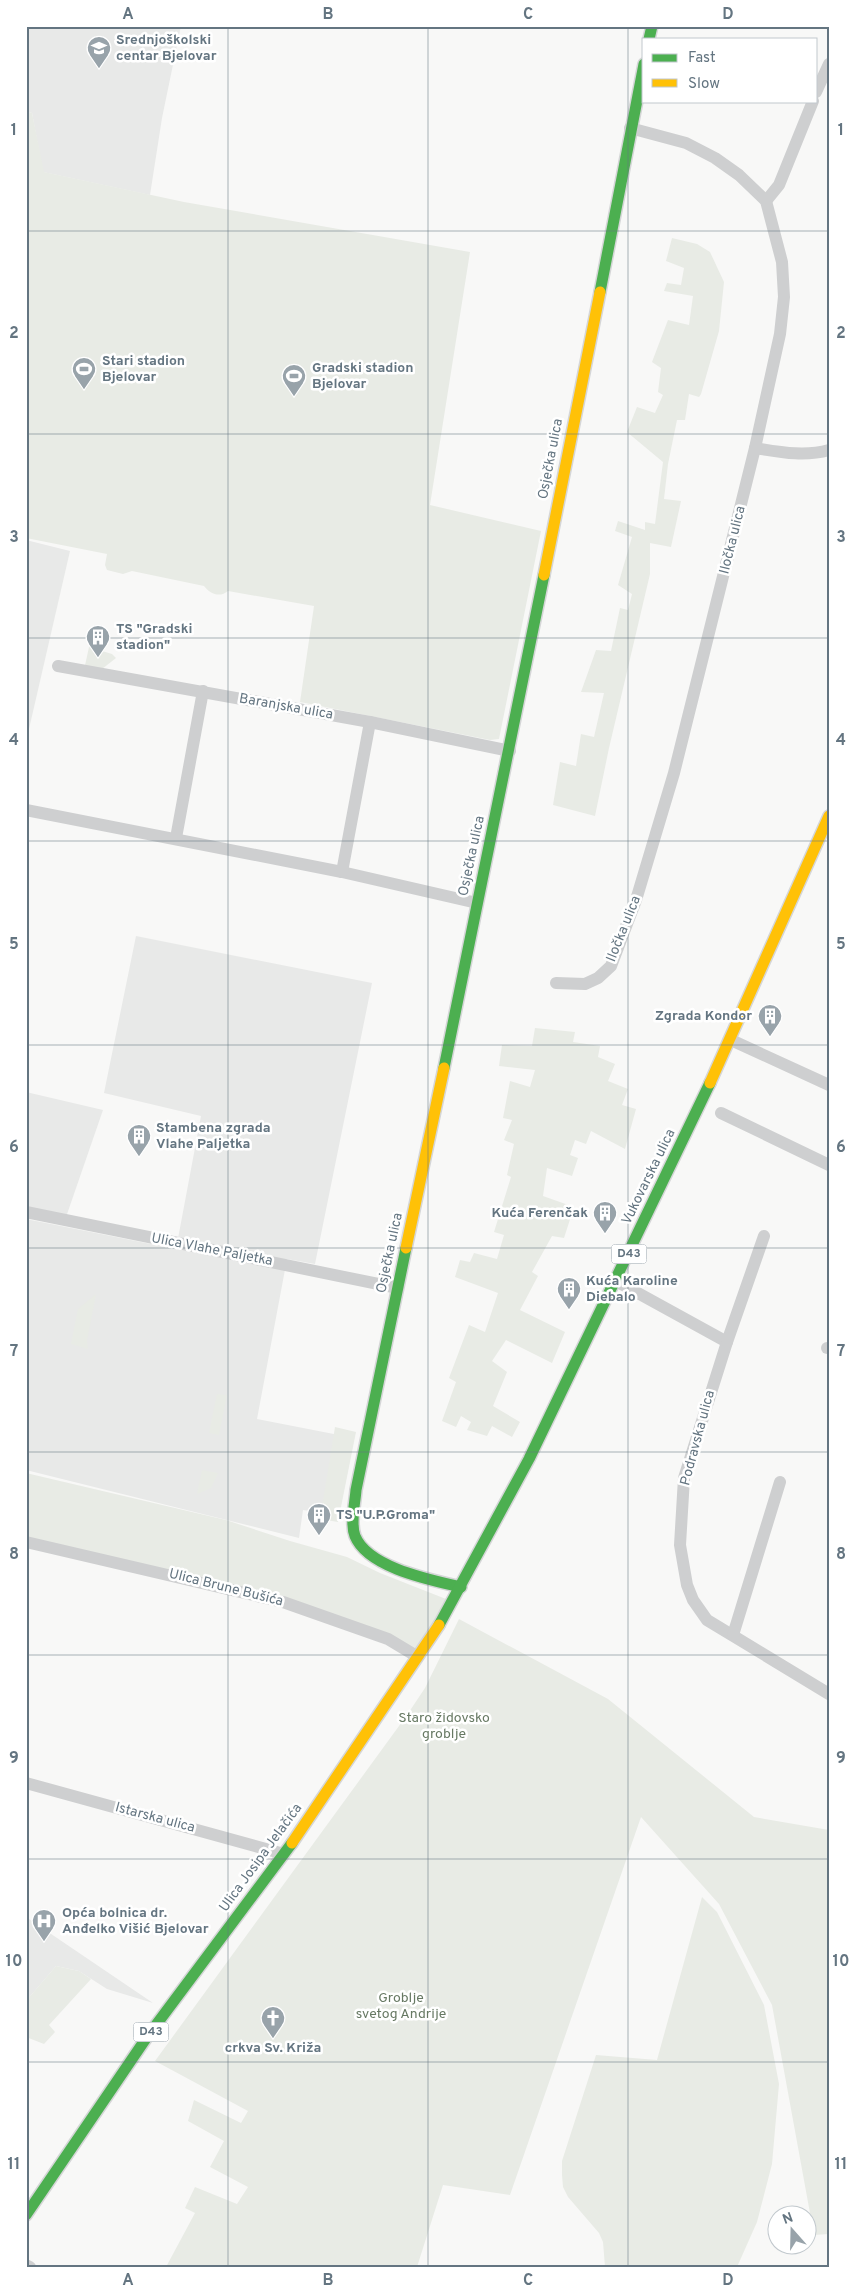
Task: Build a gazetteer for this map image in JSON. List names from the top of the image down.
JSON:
{
  "streets": {
    "street": [
      "Osječka ulica",
      "Iločka ulica",
      "Baranjska ulica",
      "Vukovarska ulica",
      "Ulica Vlahe Paljetka",
      "D43",
      "Podravska ulica",
      "Ulica Brune Bušića",
      "Istarska ulica",
      "Ulica Josipa Jelačića"
    ]
  },
  "crossings": [
    ["Osječka ulica", "Baranjska ulica"],
    ["Osječka ulica", "Vukovarska ulica"],
    ["Osječka ulica", "Ulica Vlahe Paljetka"],
    ["Osječka ulica", "Ulica Josipa Jelačića"],
    ["Vukovarska ulica", "Ulica Josipa Jelačića"],
    ["Ulica Brune Bušića", "Ulica Josipa Jelačića"],
    ["Istarska ulica", "Ulica Josipa Jelačića"]
  ],
  "parks": ["Staro židovsko groblje", "Groblje svetog Andrije"],
  "places": {
    "school or university": ["Srednjoškolski centar Bjelovar"],
    "sports": ["Stari stadion Bjelovar", "Gradski stadion Bjelovar"],
    "building": [
      "TS \"Gradski stadion\"",
      "Zgrada Kondor",
      "Stambena zgrada Vlahe Paljetka",
      "Kuća Ferenčak",
      "Kuća Karoline Diebalo",
      "TS \"U.P.Groma\""
    ],
    "hospital": ["Opća bolnica dr. Anđelko Višić Bjelovar"],
    "church": ["crkva Sv. Križa"]
  },
  "legend": ["Fast", "Slow"],
  "north": "top",
  "grid": {
    "columns": [
      "A",
      "B",
      "C",
      "D"
    ],
    "rows": [
      "1",
      "2",
      "3",
      "4",
      "5",
      "6",
      "7",
      "8",
      "9",
      "10",
      "11"
    ]
  }
}
